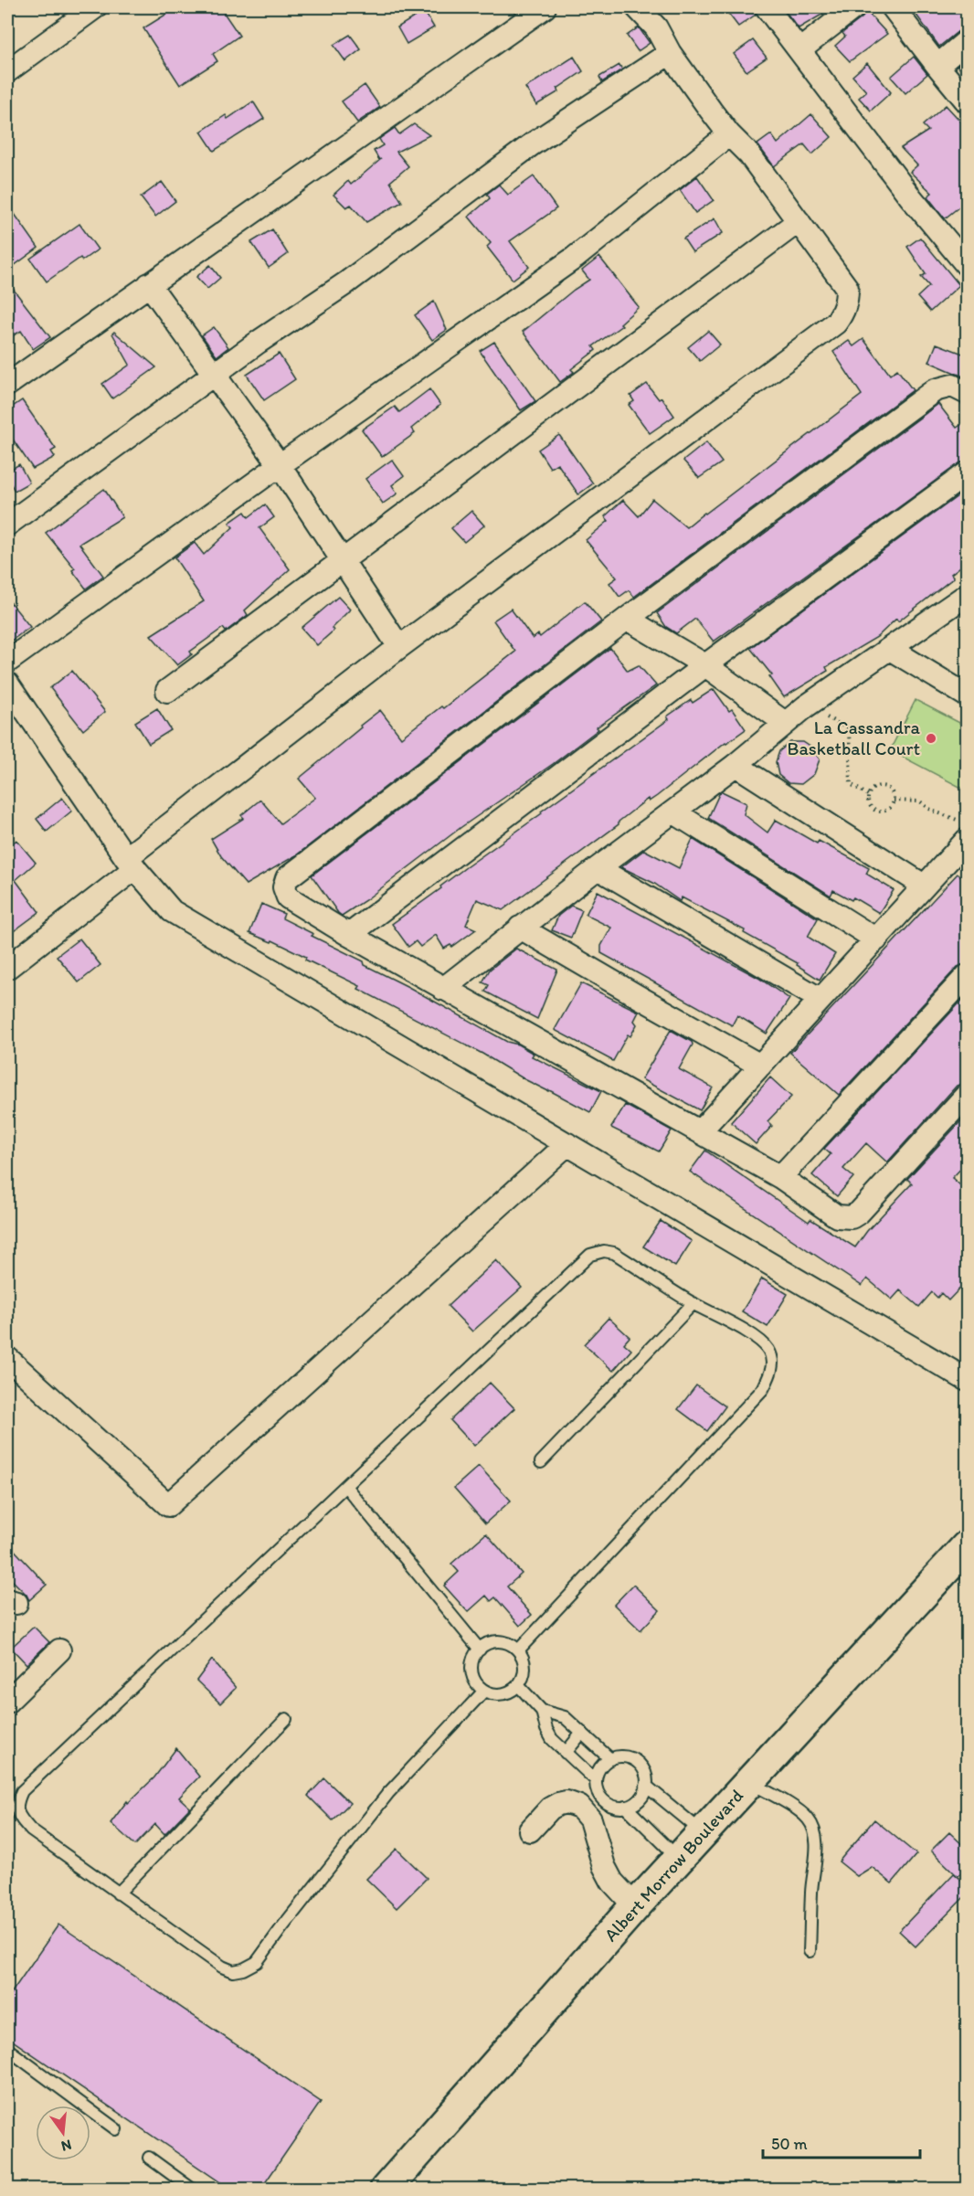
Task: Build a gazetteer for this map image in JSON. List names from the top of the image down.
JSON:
{
  "streets": {
    "main road": ["Albert Morrow Boulevard"]
  },
  "places": ["La Cassandra Basketball Court"],
  "scale_bar": "50 m",
  "north": "bottom"
}
